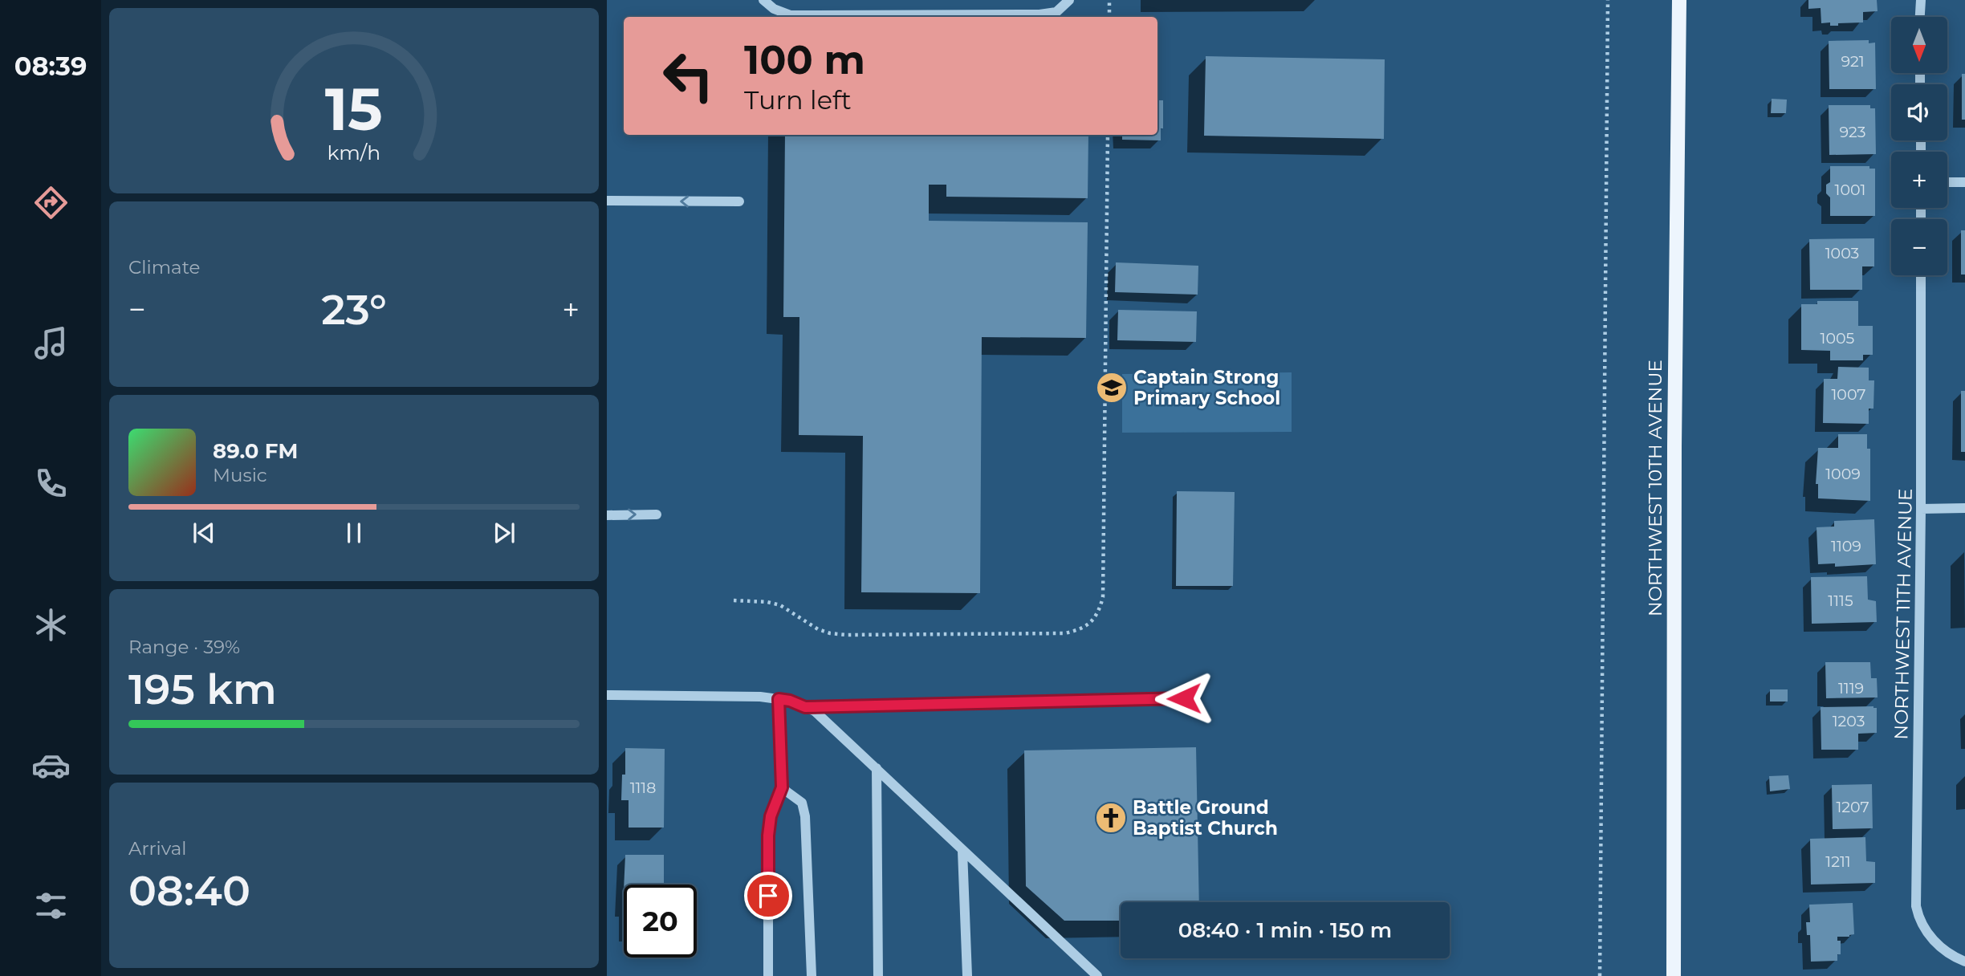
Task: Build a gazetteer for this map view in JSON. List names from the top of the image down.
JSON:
{
  "streets": {
    "main road": ["NORTHWEST 10TH AVENUE"],
    "street": ["NORTHWEST 11TH AVENUE"]
  },
  "places": {
    "school or university": ["Captain Strong Primary School"],
    "church": ["Battle Ground Baptist Church"]
  },
  "house_numbers": [
    "921",
    "923",
    "1001",
    "1003",
    "1005",
    "1007",
    "1009",
    "1109",
    "1115",
    "1119",
    "1203",
    "1118",
    "1207",
    "1211"
  ],
  "north": "bottom",
  "page": {
    "tabs": "08:39",
    "map_buttons": ["+", "−"],
    "turn": ["100 m", "Turn left"],
    "tile": [
      "Climate",
      ["Range · 39%", "195 km"],
      ["Arrival", "08:40"]
    ],
    "heat": ["−", "23°", "+"],
    "song": ["89.0 FM", "Music"],
    "limit": "20",
    "trip": "08:40 · 1 min · 150 m",
    "gauge": ["15", "km/h"]
  }
}
